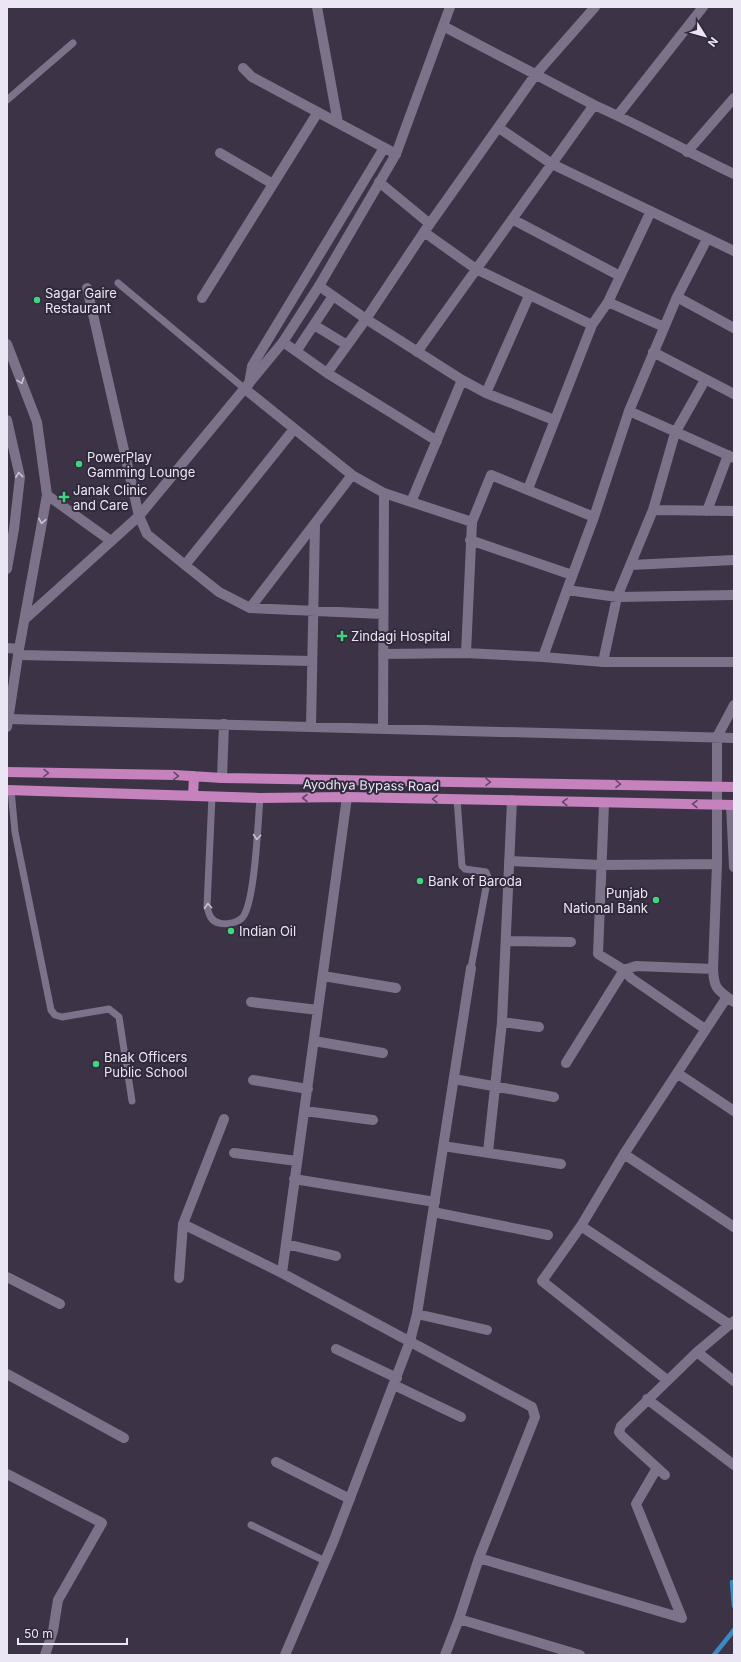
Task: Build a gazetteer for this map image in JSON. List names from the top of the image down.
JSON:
{
  "streets": {
    "main road": ["Ayodhya Bypass Road"]
  },
  "places": {
    "other": [
      "Sagar Gaire Restaurant",
      "PowerPlay Gamming Lounge",
      "Bank of Baroda",
      "Punjab National Bank",
      "Indian Oil",
      "Bnak Officers Public School"
    ],
    "health": ["Janak Clinic and Care", "Zindagi Hospital"]
  },
  "scale_bar": "50 m",
  "north": "bottom right"
}
